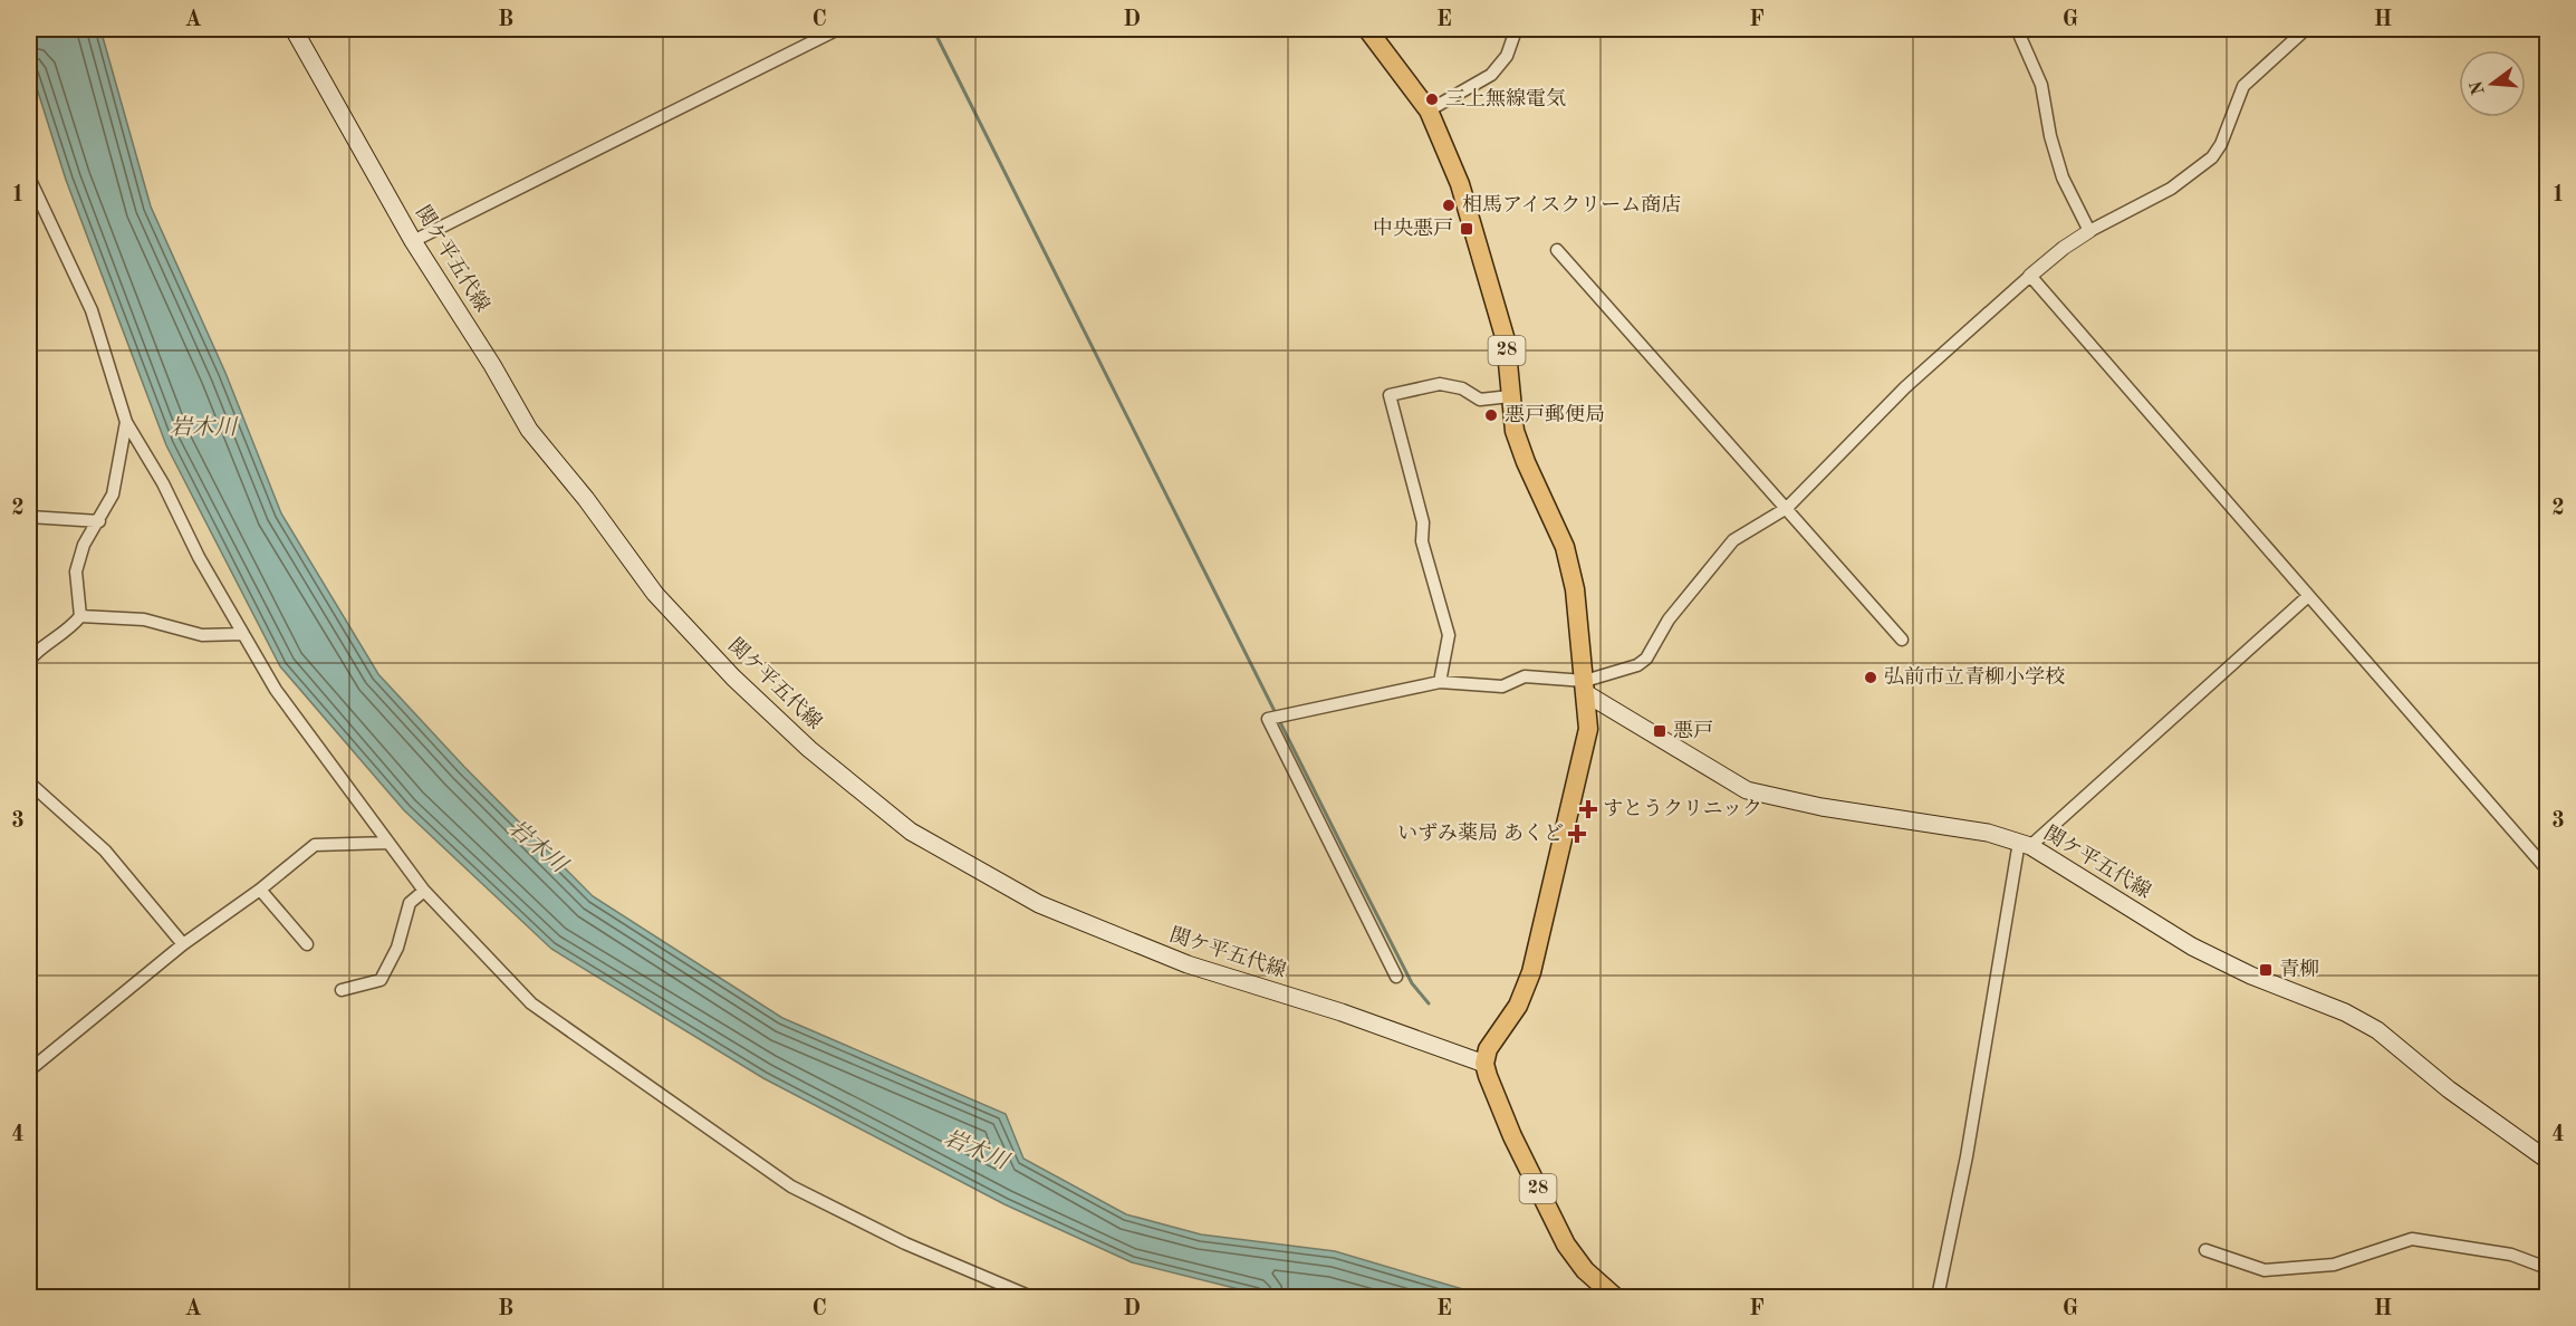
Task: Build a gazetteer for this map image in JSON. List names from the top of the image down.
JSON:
{
  "streets": {
    "main road": ["関ケ平五代線", "28"]
  },
  "crossings": [
    ["関ケ平五代線", "28"]
  ],
  "water": ["岩木川"],
  "places": {
    "other": [
      "三上無線電気",
      "相馬アイスクリーム商店",
      "悪戸郵便局",
      "弘前市立青柳小学校"
    ],
    "transit": ["中央悪戸", "悪戸", "青柳"],
    "health": ["すとうクリニック", "いずみ薬局 あくど"]
  },
  "north": "left",
  "grid": {
    "columns": [
      "A",
      "B",
      "C",
      "D",
      "E",
      "F",
      "G",
      "H"
    ],
    "rows": [
      "1",
      "2",
      "3",
      "4"
    ]
  }
}
